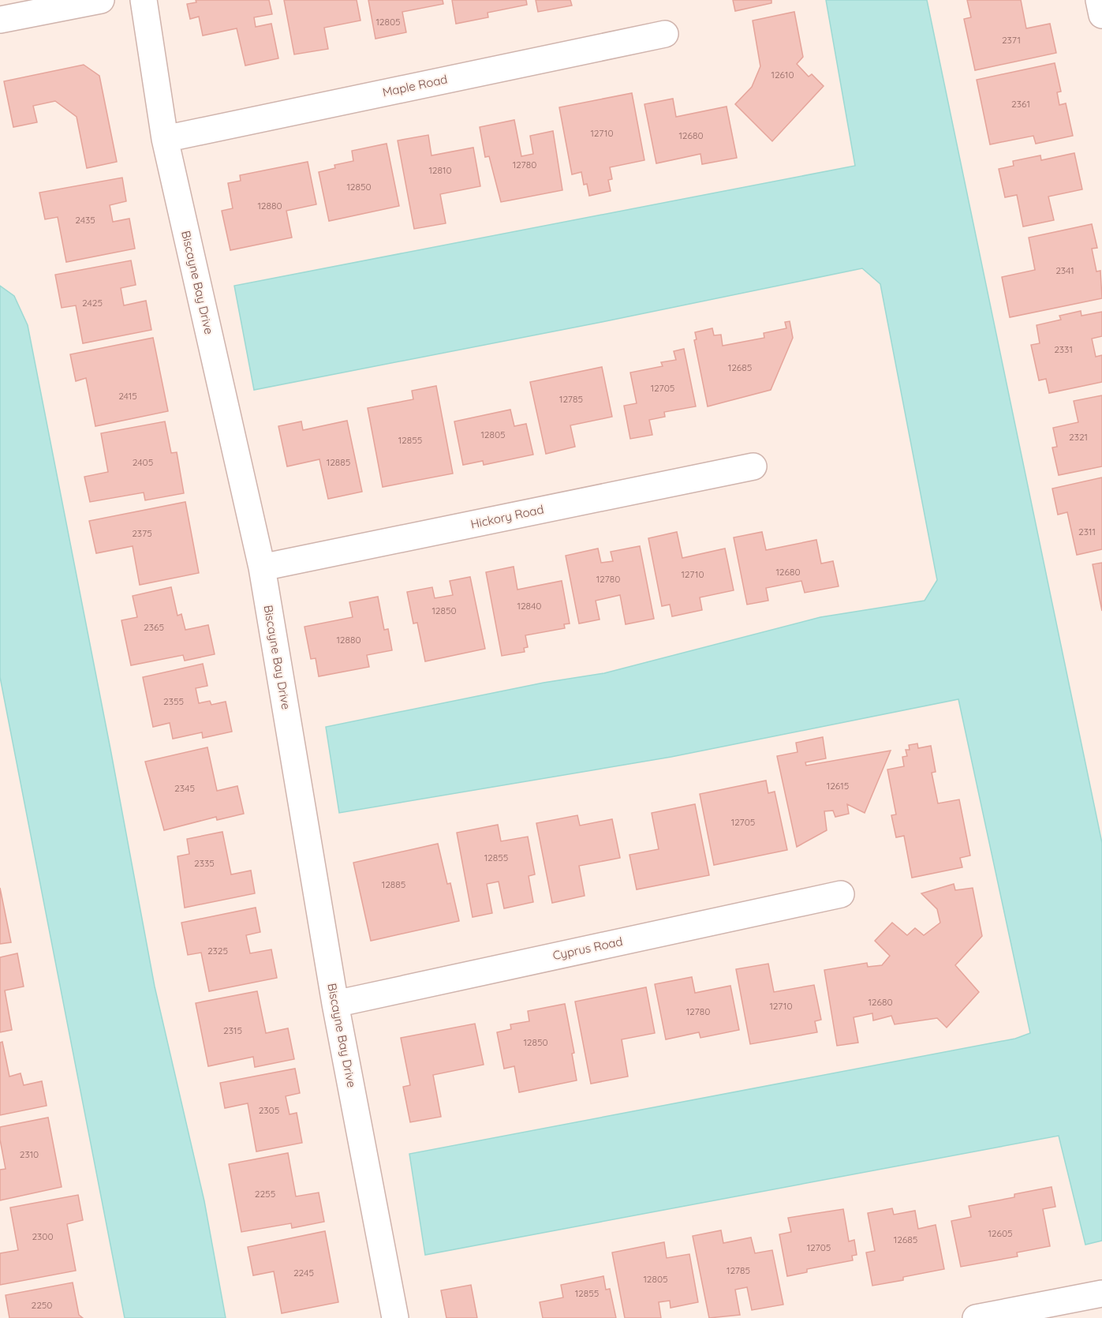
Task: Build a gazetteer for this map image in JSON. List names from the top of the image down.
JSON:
{
  "streets": {
    "street": [
      "Maple Road",
      "Biscayne Bay Drive",
      "Hickory Road",
      "Cyprus Road"
    ]
  },
  "crossings": [
    ["Maple Road", "Biscayne Bay Drive"],
    ["Biscayne Bay Drive", "Hickory Road"],
    ["Biscayne Bay Drive", "Cyprus Road"]
  ],
  "house_numbers": [
    "12805",
    "2371",
    "12610",
    "2361",
    "12710",
    "12680",
    "12780",
    "12810",
    "12850",
    "12880",
    "2435",
    "2341",
    "2425",
    "2331",
    "12685",
    "12705",
    "2415",
    "12785",
    "12805",
    "2321",
    "12855",
    "2405",
    "12885",
    "2311",
    "2375",
    "12680",
    "12710",
    "12780",
    "12840",
    "12850",
    "2365",
    "12880",
    "2355",
    "12615",
    "2345",
    "12705",
    "12855",
    "2335",
    "12885",
    "2325",
    "12680",
    "12710",
    "12780",
    "2315",
    "12850",
    "2305",
    "2310",
    "2255",
    "12605",
    "2300",
    "12685",
    "12705",
    "12785",
    "2245",
    "12805",
    "12855",
    "2250"
  ]
}
